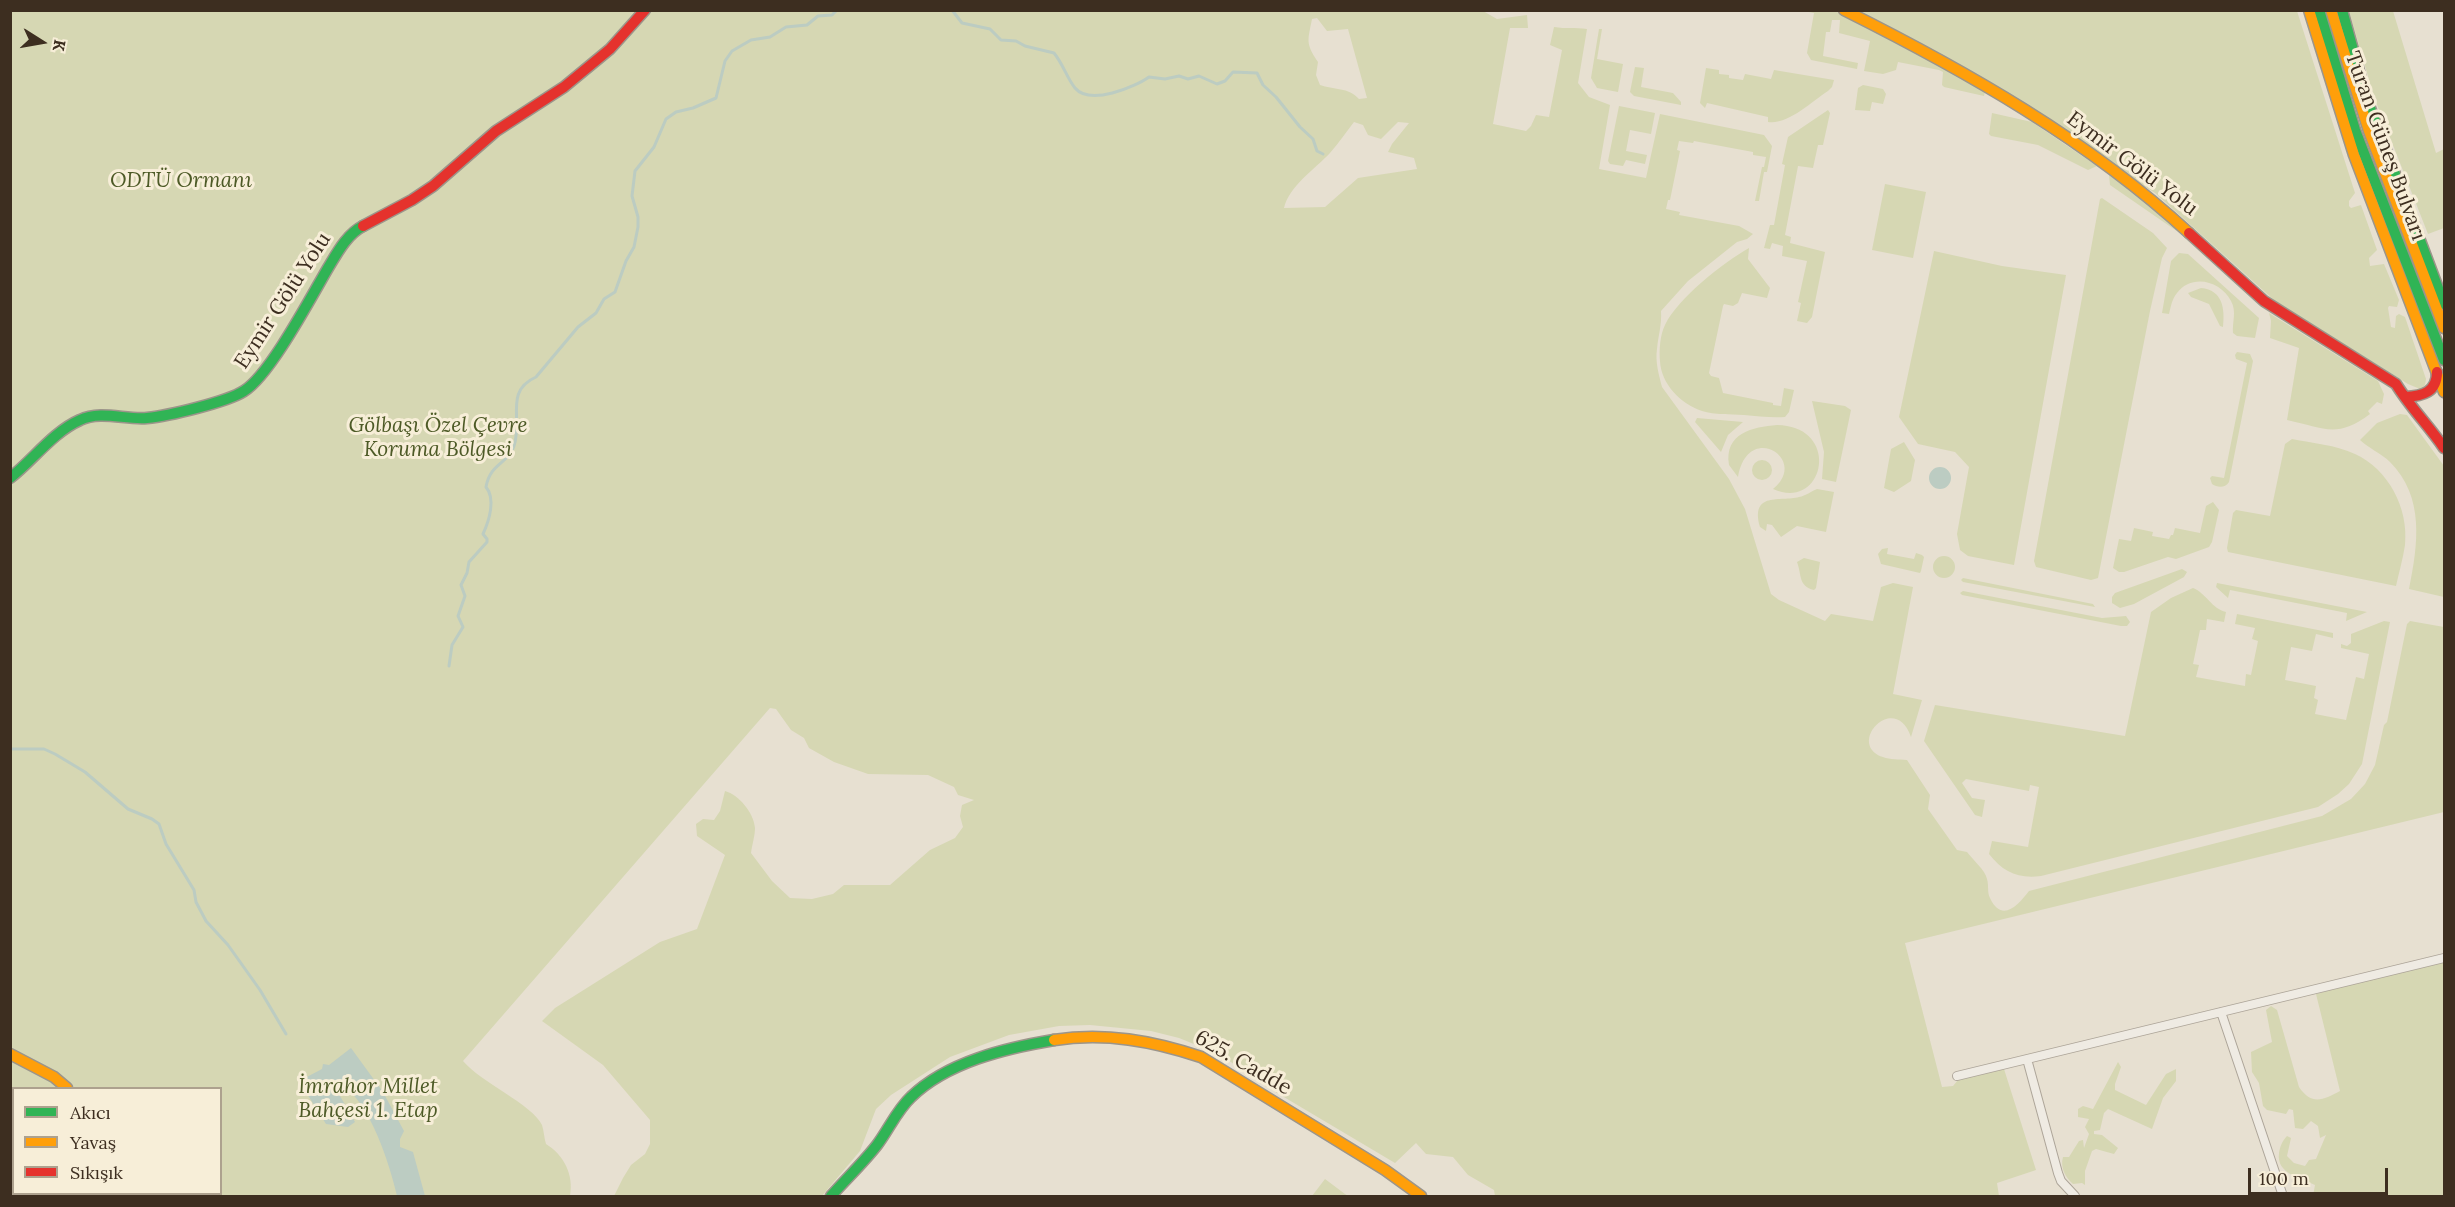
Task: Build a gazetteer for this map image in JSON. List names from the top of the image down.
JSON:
{
  "streets": {
    "street": ["Turan Güneş Bulvarı", "Eymir Gölü Yolu", "625. Cadde"]
  },
  "parks": ["ODTÜ Ormanı", "Gölbaşı Özel Çevre Koruma Bölgesi", "İmrahor Millet Bahçesi 1. Etap"],
  "legend": ["Akıcı", "Yavaş", "Sıkışık"],
  "scale_bar": "100 m",
  "north": "right"
}
